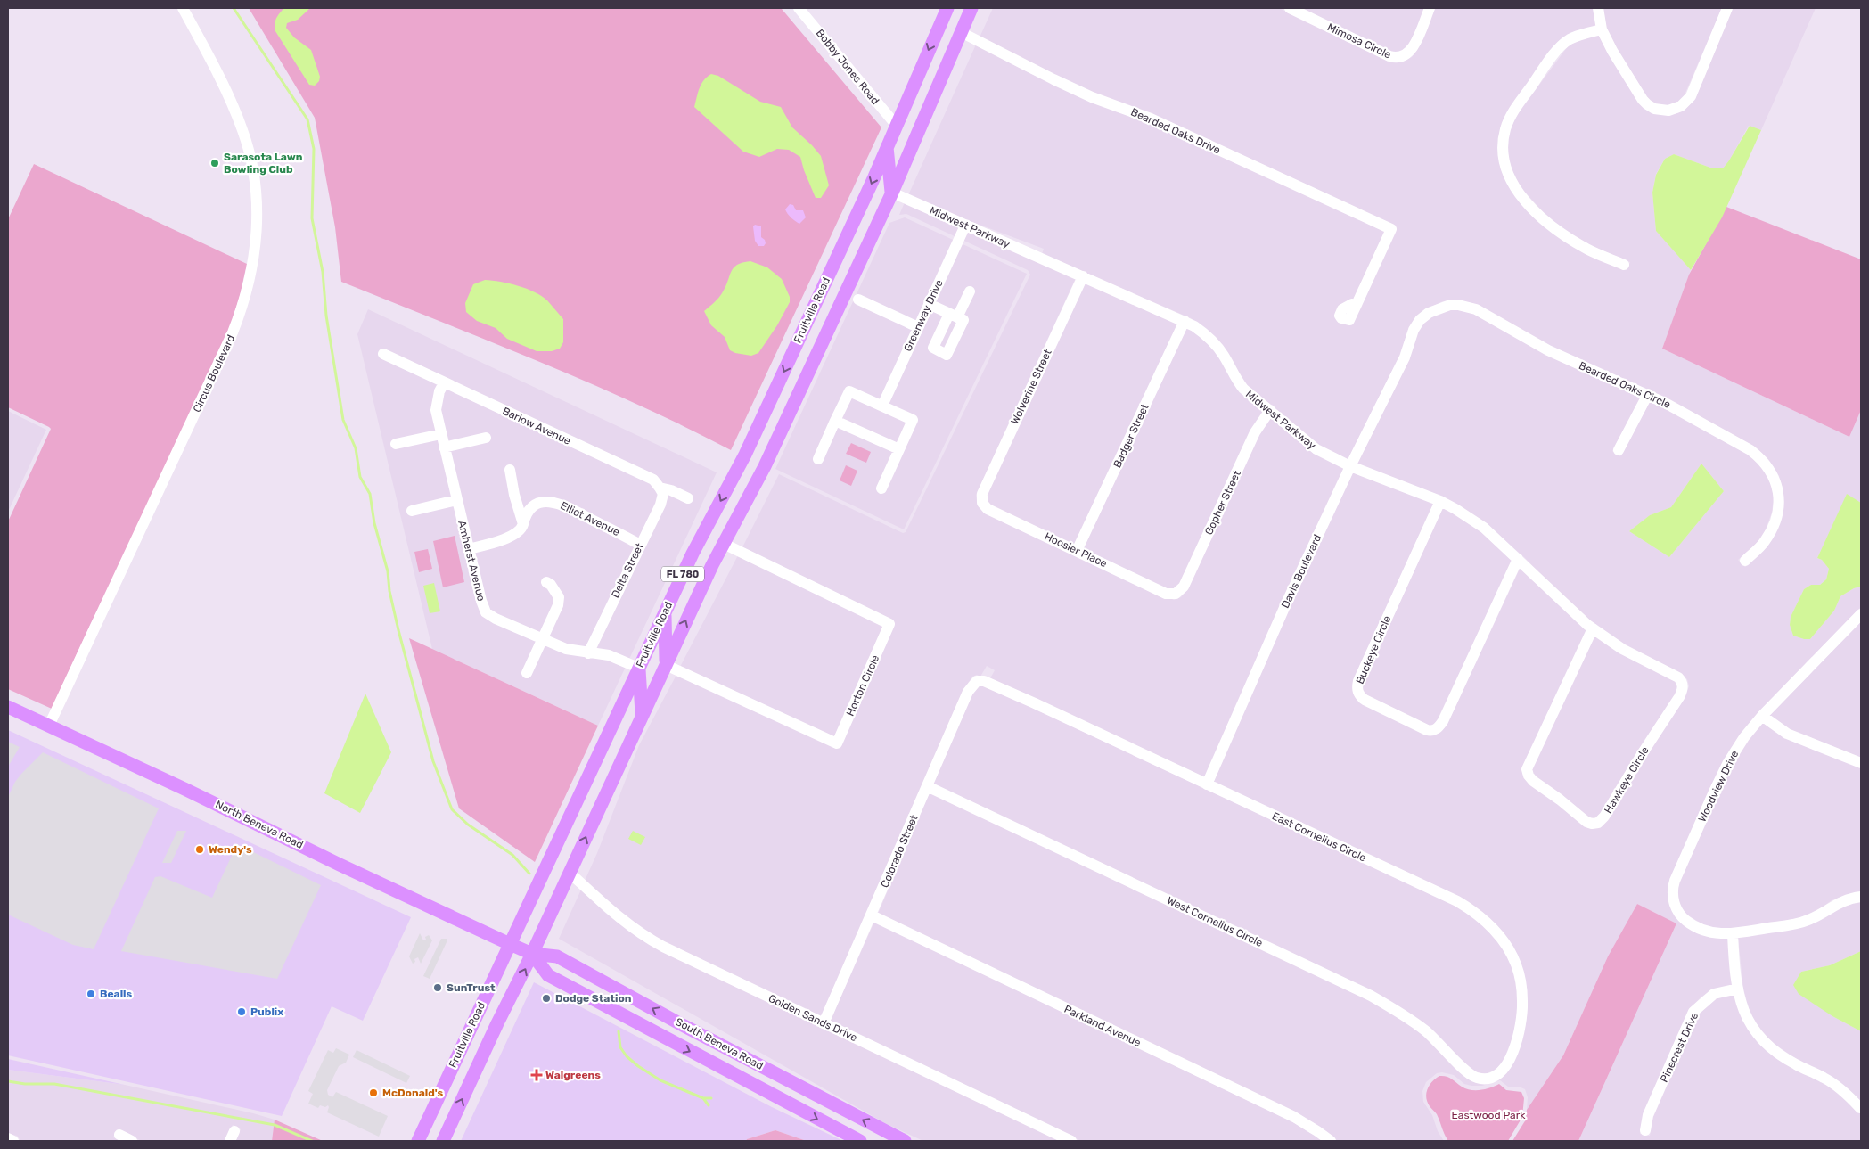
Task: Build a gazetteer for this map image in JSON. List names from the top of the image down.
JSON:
{
  "streets": {
    "main road": [
      "Fruitville Road",
      "FL 780",
      "North Beneva Road",
      "South Beneva Road"
    ],
    "street": [
      "Mimosa Circle",
      "Bobby Jones Road",
      "Bearded Oaks Drive",
      "Midwest Parkway",
      "Greenway Drive",
      "Circus Boulevard",
      "Bearded Oaks Circle",
      "Wolverine Street",
      "Barlow Avenue",
      "Badger Street",
      "Gopher Street",
      "Elliot Avenue",
      "Hoosier Place",
      "Amherst Avenue",
      "Delta Street",
      "Davis Boulevard",
      "Buckeye Circle",
      "Horton Circle",
      "Hawkeye Circle",
      "Woodview Drive",
      "East Cornelius Circle",
      "Colorado Street",
      "West Cornelius Circle",
      "Golden Sands Drive",
      "Parkland Avenue",
      "Pinecrest Drive"
    ]
  },
  "crossings": [
    ["Bobby Jones Road", "Fruitville Road"],
    ["Bearded Oaks Drive", "Fruitville Road"],
    ["Midwest Parkway", "Fruitville Road"],
    ["Midwest Parkway", "Greenway Drive"],
    ["Midwest Parkway", "Wolverine Street"],
    ["Midwest Parkway", "Badger Street"],
    ["Midwest Parkway", "Gopher Street"],
    ["Midwest Parkway", "Davis Boulevard"],
    ["Midwest Parkway", "Buckeye Circle"],
    ["Midwest Parkway", "Hawkeye Circle"],
    ["Fruitville Road", "Amherst Avenue"],
    ["Fruitville Road", "Horton Circle"],
    ["Fruitville Road", "North Beneva Road"],
    ["Fruitville Road", "Golden Sands Drive"],
    ["Fruitville Road", "South Beneva Road"],
    ["Circus Boulevard", "North Beneva Road"],
    ["Bearded Oaks Circle", "Davis Boulevard"],
    ["Wolverine Street", "Hoosier Place"],
    ["Barlow Avenue", "Amherst Avenue"],
    ["Barlow Avenue", "Delta Street"],
    ["Badger Street", "Hoosier Place"],
    ["Gopher Street", "Hoosier Place"],
    ["Elliot Avenue", "Delta Street"],
    ["Amherst Avenue", "Delta Street"],
    ["Davis Boulevard", "East Cornelius Circle"],
    ["North Beneva Road", "South Beneva Road"],
    ["East Cornelius Circle", "Colorado Street"],
    ["East Cornelius Circle", "West Cornelius Circle"],
    ["Colorado Street", "West Cornelius Circle"],
    ["Colorado Street", "Golden Sands Drive"],
    ["Colorado Street", "Parkland Avenue"]
  ],
  "parks": ["Eastwood Park"],
  "places": {
    "other": [
      "Sarasota Lawn Bowling Club",
      "Wendy's",
      "SunTrust",
      "Bealls",
      "Dodge Station",
      "Publix",
      "McDonald's"
    ],
    "health": ["Walgreens"]
  }
}
